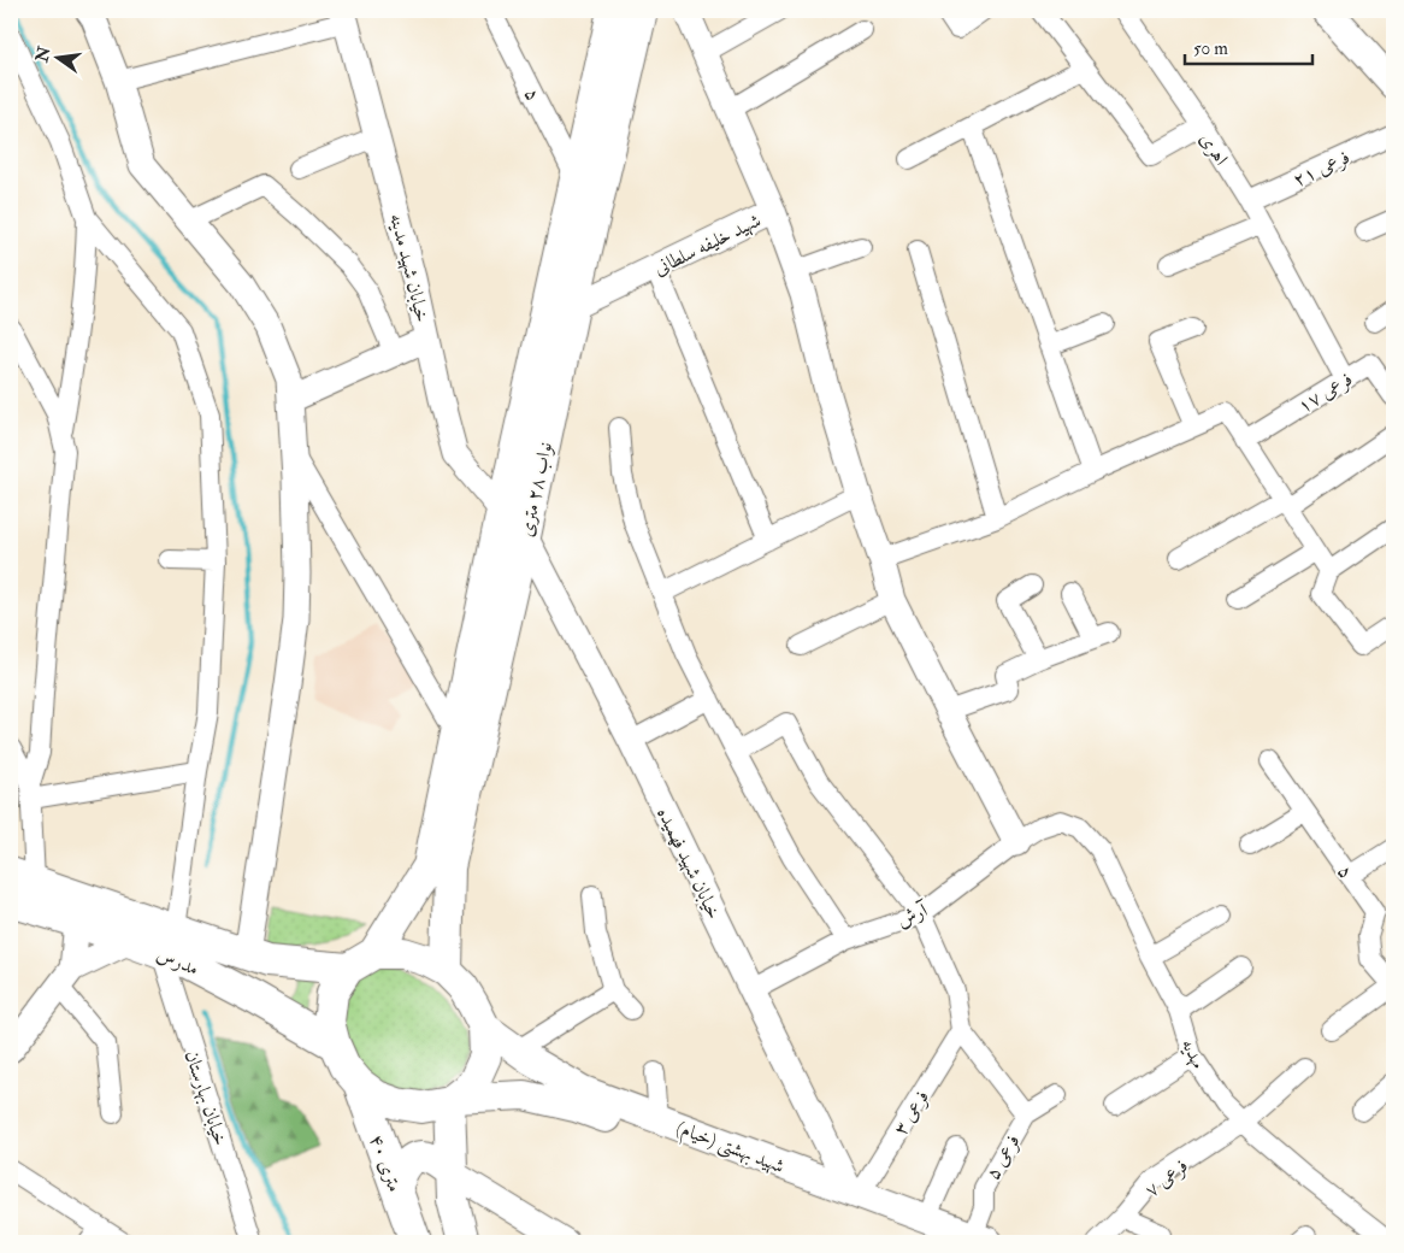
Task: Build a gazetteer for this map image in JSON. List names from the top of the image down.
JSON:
{
  "streets": {
    "main road": [
      "نواب ۲۸ متری",
      "مدرس",
      "شهید بهشتی (خیام)",
      "۴۰ متری"
    ],
    "street": [
      "۵",
      "اهری",
      "فرعی ۲۱",
      "شهید خلیفه سلطانی",
      "خیابان شهید مدینه",
      "فرعی ۱۷",
      "خیابان شهید فهمیده",
      "آرش",
      "مهدیه",
      "خیابان بهارستان",
      "فرعی ۳",
      "فرعی ۵",
      "فرعی ۷"
    ]
  },
  "crossings": [
    ["۵", "نواب ۲۸ متری"],
    ["اهری", "فرعی ۲۱"],
    ["اهری", "فرعی ۱۷"],
    ["شهید خلیفه سلطانی", "نواب ۲۸ متری"],
    ["خیابان شهید مدینه", "نواب ۲۸ متری"],
    ["نواب ۲۸ متری", "خیابان شهید فهمیده"],
    ["نواب ۲۸ متری", "مدرس"],
    ["نواب ۲۸ متری", "شهید بهشتی (خیام)"],
    ["نواب ۲۸ متری", "۴۰ متری"],
    ["خیابان شهید فهمیده", "آرش"],
    ["خیابان شهید فهمیده", "فرعی ۳"],
    ["خیابان شهید فهمیده", "شهید بهشتی (خیام)"],
    ["آرش", "مهدیه"],
    ["مدرس", "خیابان بهارستان"],
    ["مدرس", "شهید بهشتی (خیام)"],
    ["مدرس", "۴۰ متری"],
    ["مهدیه", "فرعی ۷"],
    ["فرعی ۳", "شهید بهشتی (خیام)"],
    ["شهید بهشتی (خیام)", "فرعی ۵"],
    ["شهید بهشتی (خیام)", "۴۰ متری"]
  ],
  "scale_bar": "50 m",
  "north": "left"
}
